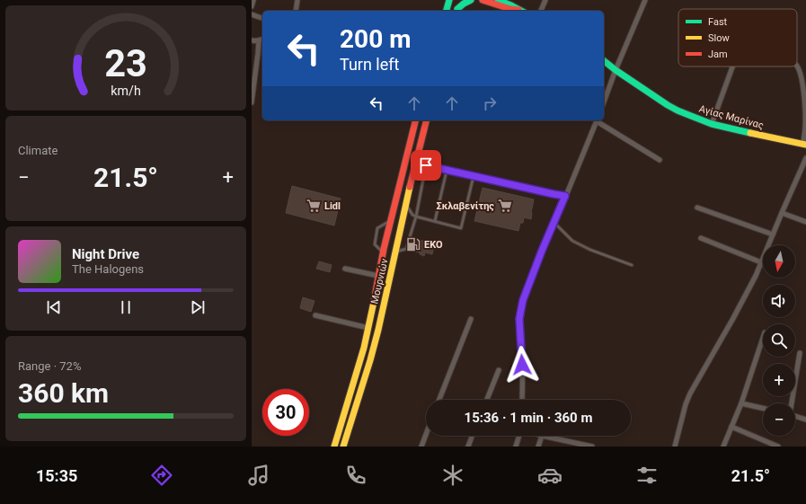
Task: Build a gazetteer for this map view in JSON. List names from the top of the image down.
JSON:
{
  "streets": {
    "main road": ["Αγίας Μαρίνας", "Μουρνιών"]
  },
  "places": {
    "supermarket": ["Lidl", "Σκλαβενίτης"],
    "fuel station": ["EKO"]
  },
  "legend": ["Fast", "Slow", "Jam"],
  "north": "bottom",
  "page": {
    "turn": ["200 m", "Turn left"],
    "tile": [
      "Climate",
      ["Range · 72%", "360 km"]
    ],
    "heat": ["−", "21.5°", "+"],
    "song": ["Night Drive", "The Halogens"],
    "map_buttons": ["+", "−"],
    "limit": "30",
    "trip": "15:36 · 1 min · 360 m",
    "tabs": ["15:35", "21.5°"],
    "gauge": ["23", "km/h"]
  }
}
